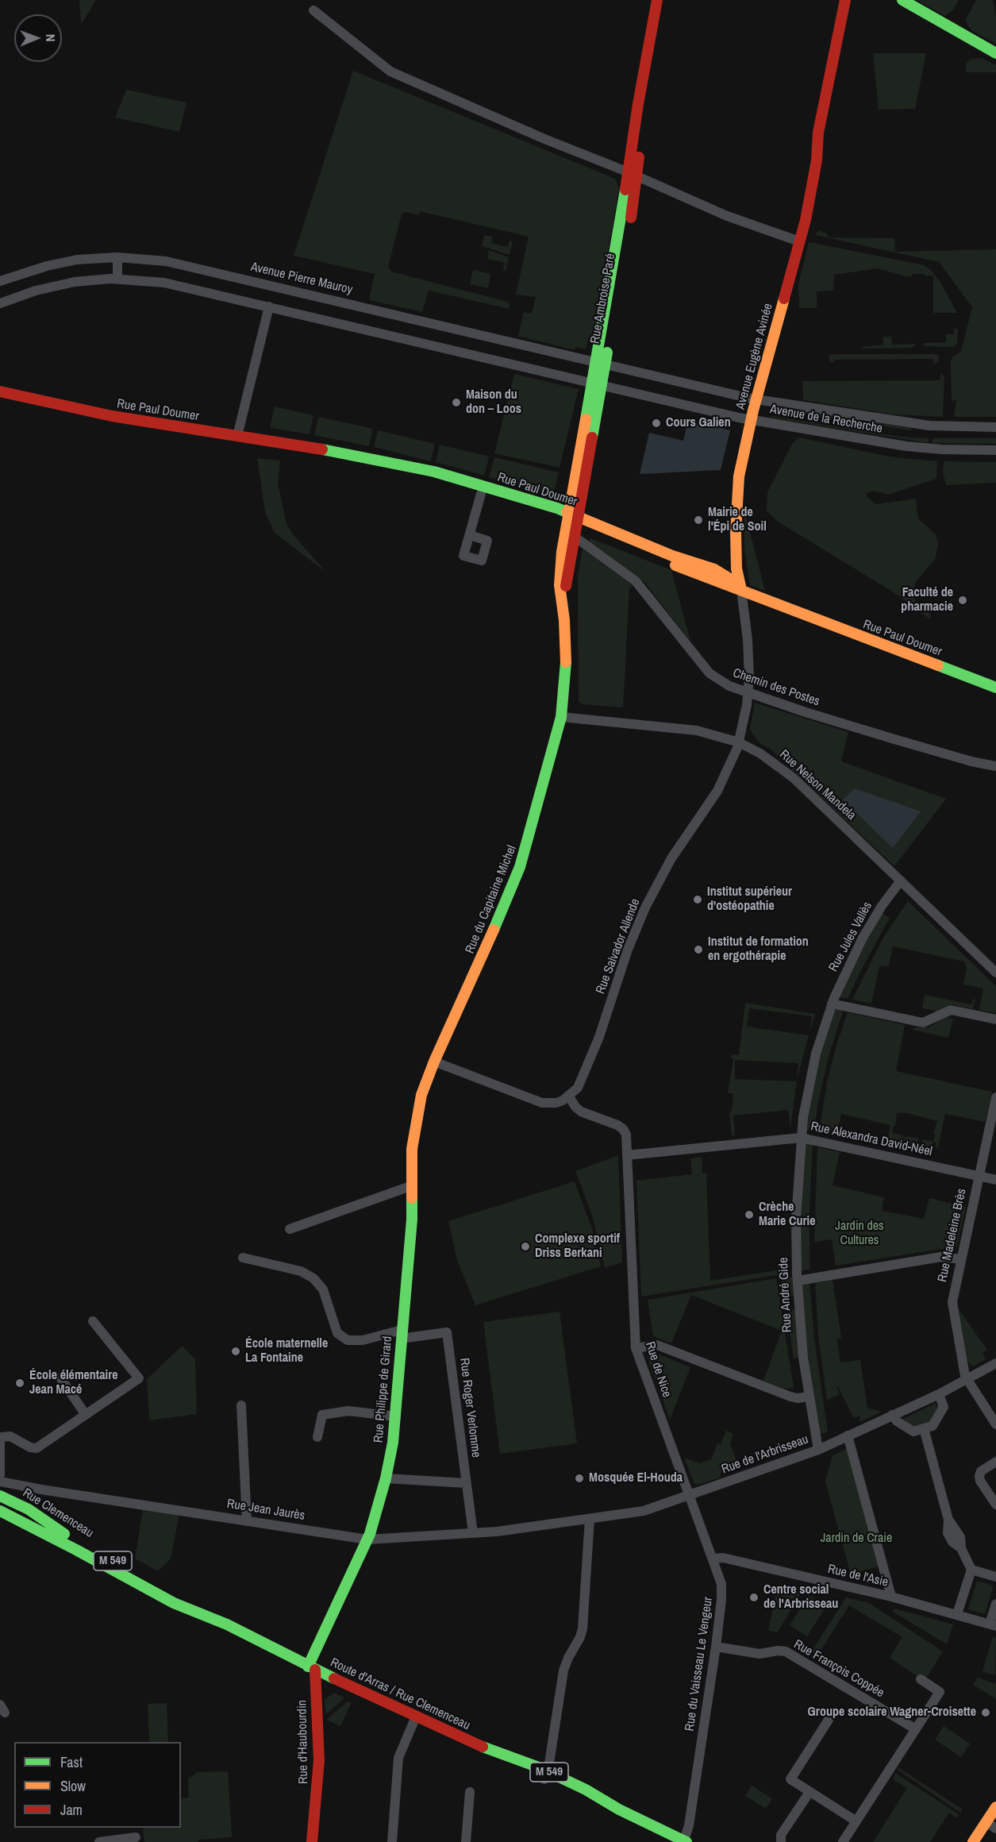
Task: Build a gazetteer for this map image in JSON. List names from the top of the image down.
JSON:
{
  "streets": {
    "main road": [
      "Rue Ambroise Paré",
      "Avenue Eugène Avinée",
      "Rue Paul Doumer",
      "Rue du Capitaine Michel",
      "Rue Philippe de Girard",
      "Rue Clemenceau",
      "M 549",
      "Route d'Arras / Rue Clemenceau",
      "Rue d'Haubourdin"
    ],
    "street": [
      "Avenue Pierre Mauroy",
      "Avenue de la Recherche",
      "Chemin des Postes",
      "Rue Nelson Mandela",
      "Rue Jules Vallès",
      "Rue Salvador Allende",
      "Rue Alexandra David-Néel",
      "Rue Madeleine Brès",
      "Rue André Gide",
      "Rue de Nice",
      "Rue Roger Verlomme",
      "Rue de l'Arbrisseau",
      "Rue Jean Jaurès",
      "Rue de l'Asie",
      "Rue du Vaisseau Le Vengeur",
      "Rue François Coppée"
    ]
  },
  "crossings": [
    ["Avenue Pierre Mauroy", "Rue Ambroise Paré"],
    ["Avenue Pierre Mauroy", "Avenue de la Recherche"],
    ["Rue Ambroise Paré", "Rue Paul Doumer"],
    ["Rue Ambroise Paré", "Avenue de la Recherche"],
    ["Rue Ambroise Paré", "Chemin des Postes"],
    ["Rue Ambroise Paré", "Rue du Capitaine Michel"],
    ["Avenue Eugène Avinée", "Rue Paul Doumer"],
    ["Avenue Eugène Avinée", "Avenue de la Recherche"],
    ["Avenue Eugène Avinée", "Rue Salvador Allende"],
    ["Rue Paul Doumer", "Chemin des Postes"],
    ["Rue Paul Doumer", "Rue du Capitaine Michel"],
    ["Rue Paul Doumer", "Rue Salvador Allende"],
    ["Chemin des Postes", "Rue du Capitaine Michel"],
    ["Chemin des Postes", "Rue Salvador Allende"],
    ["Rue Nelson Mandela", "Rue du Capitaine Michel"],
    ["Rue Nelson Mandela", "Rue Jules Vallès"],
    ["Rue Nelson Mandela", "Rue Salvador Allende"],
    ["Rue du Capitaine Michel", "Rue Philippe de Girard"],
    ["Rue Jules Vallès", "Rue Alexandra David-Néel"],
    ["Rue Jules Vallès", "Rue André Gide"],
    ["Rue Salvador Allende", "Rue de Nice"],
    ["Rue Alexandra David-Néel", "Rue Madeleine Brès"],
    ["Rue Alexandra David-Néel", "Rue André Gide"],
    ["Rue Alexandra David-Néel", "Rue de Nice"],
    ["Rue Madeleine Brès", "Rue de l'Arbrisseau"],
    ["Rue André Gide", "Rue de l'Arbrisseau"],
    ["Rue de Nice", "Rue de l'Arbrisseau"],
    ["Rue de Nice", "Rue du Vaisseau Le Vengeur"],
    ["Rue Philippe de Girard", "Rue Roger Verlomme"],
    ["Rue Philippe de Girard", "Rue Jean Jaurès"],
    ["Rue Philippe de Girard", "Rue Clemenceau"],
    ["Rue Philippe de Girard", "Route d'Arras / Rue Clemenceau"],
    ["Rue Philippe de Girard", "Rue d'Haubourdin"],
    ["Rue Roger Verlomme", "Rue Jean Jaurès"],
    ["Rue de l'Arbrisseau", "Rue Jean Jaurès"],
    ["Rue de l'Arbrisseau", "Rue du Vaisseau Le Vengeur"],
    ["Rue Clemenceau", "Route d'Arras / Rue Clemenceau"],
    ["Rue Clemenceau", "Rue d'Haubourdin"],
    ["M 549", "Rue du Vaisseau Le Vengeur"],
    ["M 549", "Route d'Arras / Rue Clemenceau"],
    ["Rue de l'Asie", "Rue du Vaisseau Le Vengeur"],
    ["Rue du Vaisseau Le Vengeur", "Rue François Coppée"],
    ["Route d'Arras / Rue Clemenceau", "Rue d'Haubourdin"]
  ],
  "parks": ["Jardin des Cultures", "Jardin de Craie"],
  "places": [
    "Maison du don – Loos",
    "Cours Galien",
    "Mairie de l'Épi de Soil",
    "Faculté de pharmacie",
    "Institut supérieur d'ostéopathie",
    "Institut de formation en ergothérapie",
    "Crèche Marie Curie",
    "Complexe sportif Driss Berkani",
    "École maternelle La Fontaine",
    "École élémentaire Jean Macé",
    "Mosquée El-Houda",
    "Centre social de l'Arbrisseau",
    "Groupe scolaire Wagner-Croisette"
  ],
  "legend": ["Fast", "Slow", "Jam"],
  "north": "right"
}
